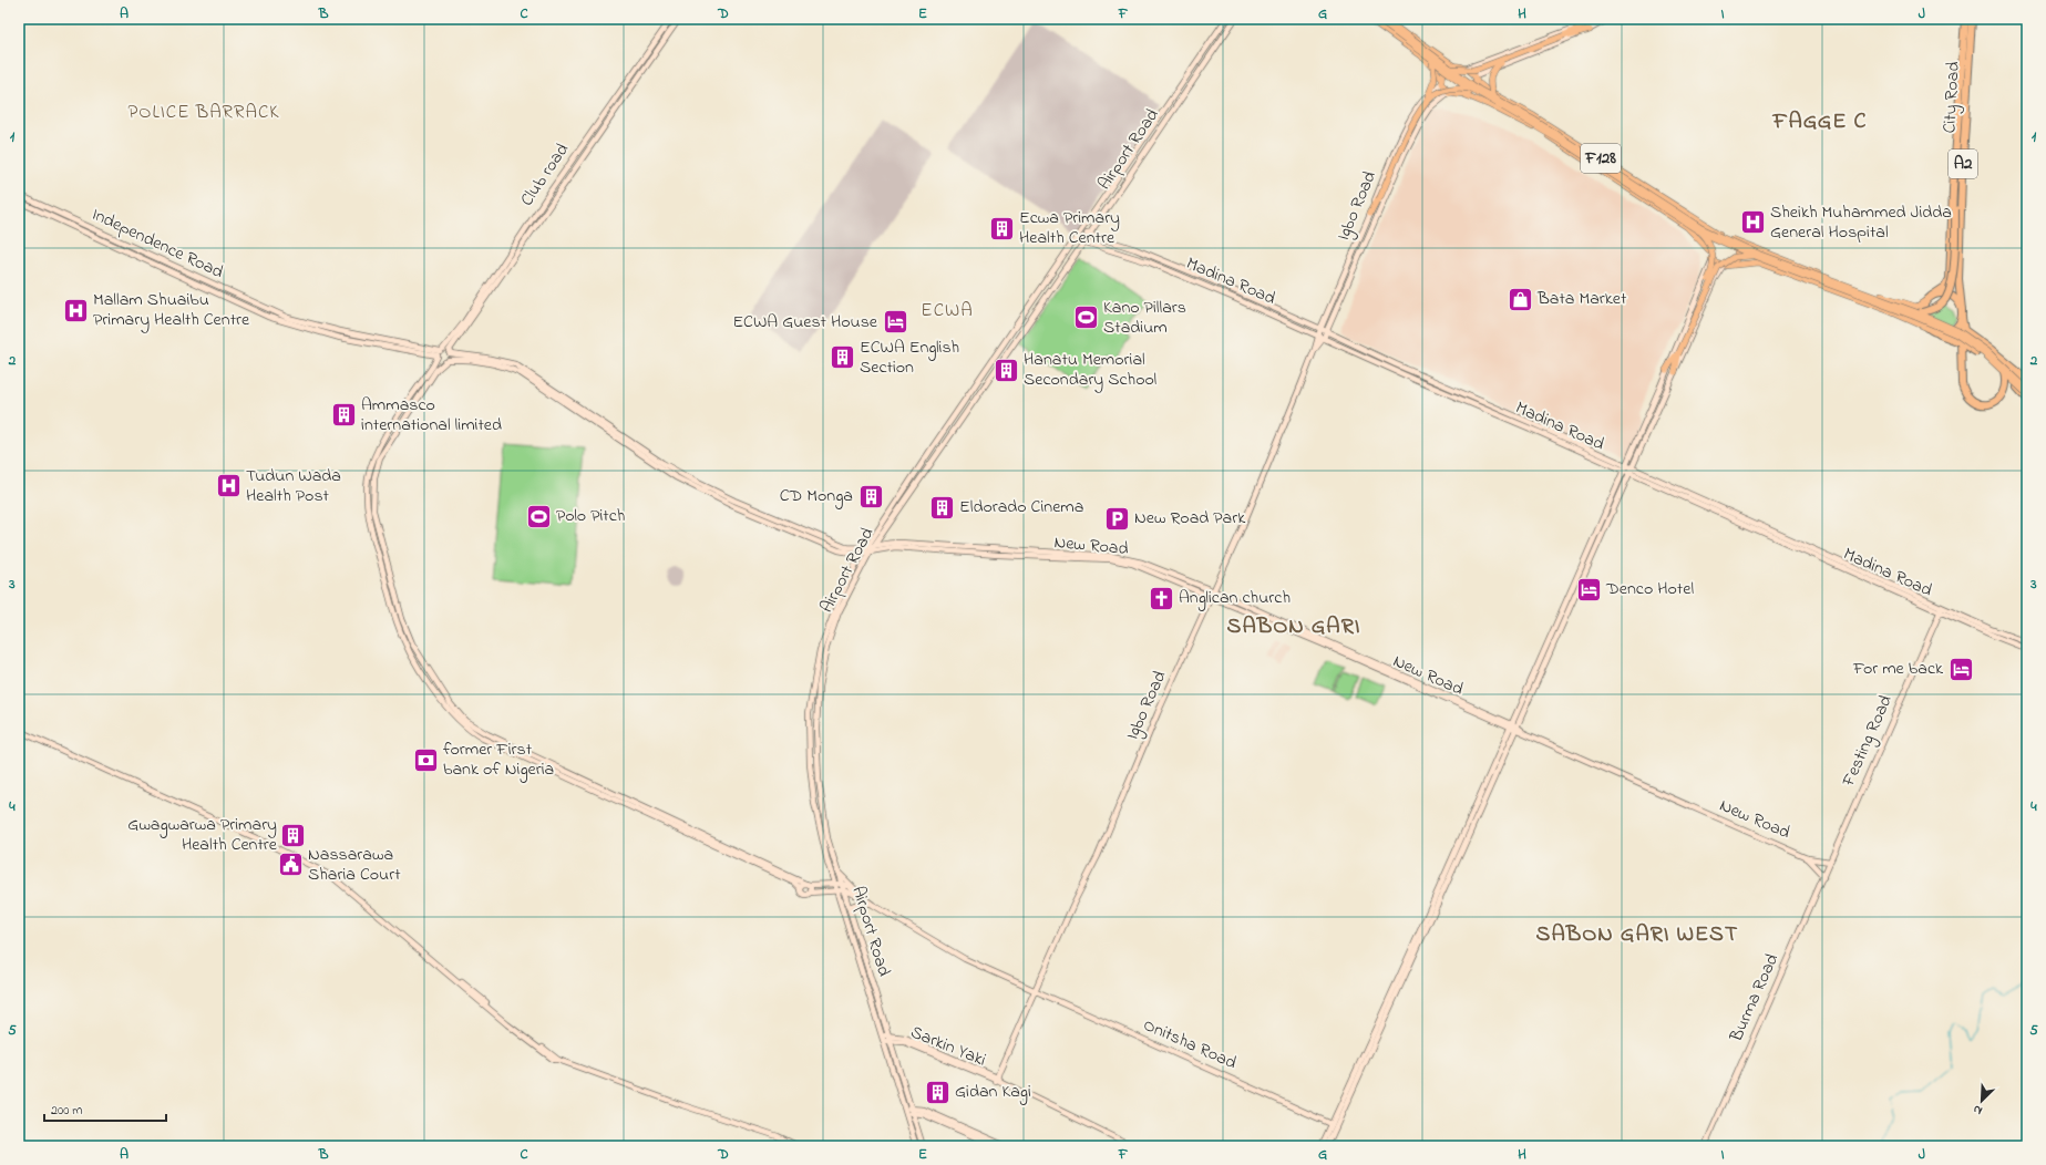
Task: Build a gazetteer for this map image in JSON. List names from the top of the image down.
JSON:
{
  "streets": {
    "highway": ["City Road", "A2"],
    "main road": [
      "Airport Road",
      "F128",
      "Club road",
      "Igbo Road",
      "Independence Road",
      "Madina Road",
      "New Road",
      "Festing Road",
      "Burma Road",
      "Onitsha Road",
      "Sarkin Yaki"
    ]
  },
  "crossings": [
    ["City Road", "F128"],
    ["City Road", "A2"],
    ["Airport Road", "Madina Road"],
    ["Airport Road", "New Road"],
    ["Airport Road", "Sarkin Yaki"],
    ["F128", "Igbo Road"],
    ["Club road", "Independence Road"],
    ["Igbo Road", "Madina Road"],
    ["Igbo Road", "New Road"],
    ["Igbo Road", "Onitsha Road"],
    ["Igbo Road", "Sarkin Yaki"],
    ["Madina Road", "Festing Road"],
    ["New Road", "Festing Road"],
    ["New Road", "Burma Road"],
    ["Festing Road", "Burma Road"]
  ],
  "districts": [
    "POLICE BARRACK",
    "FAGGE C",
    "ECWA",
    "SABON GARI",
    "SABON GARI WEST"
  ],
  "places": {
    "hospital": ["Sheikh Muhammed Jidda General Hospital", "Mallam Shuaibu Primary Health Centre", "Tudun Wada Health Post"],
    "building": [
      "Ecwa Primary Health Centre",
      "ECWA English Section",
      "Hanatu Memorial Secondary School",
      "Ammasco international limited",
      "CD Monga",
      "Eldorado Cinema",
      "Gwagwarwa Primary Health Centre",
      "Gidan Kagi"
    ],
    "shop": ["Bata Market"],
    "sports": ["Kano Pillars Stadium", "Polo Pitch"],
    "hotel": ["ECWA Guest House", "Denco Hotel", "For me back"],
    "parking": ["New Road Park"],
    "church": ["Anglican church"],
    "bank": ["former First bank of Nigeria"],
    "public building": ["Nassarawa Sharia Court"]
  },
  "scale_bar": "200 m",
  "north": "bottom left",
  "grid": {
    "columns": [
      "A",
      "B",
      "C",
      "D",
      "E",
      "F",
      "G",
      "H",
      "I",
      "J"
    ],
    "rows": [
      "1",
      "2",
      "3",
      "4",
      "5"
    ]
  }
}
